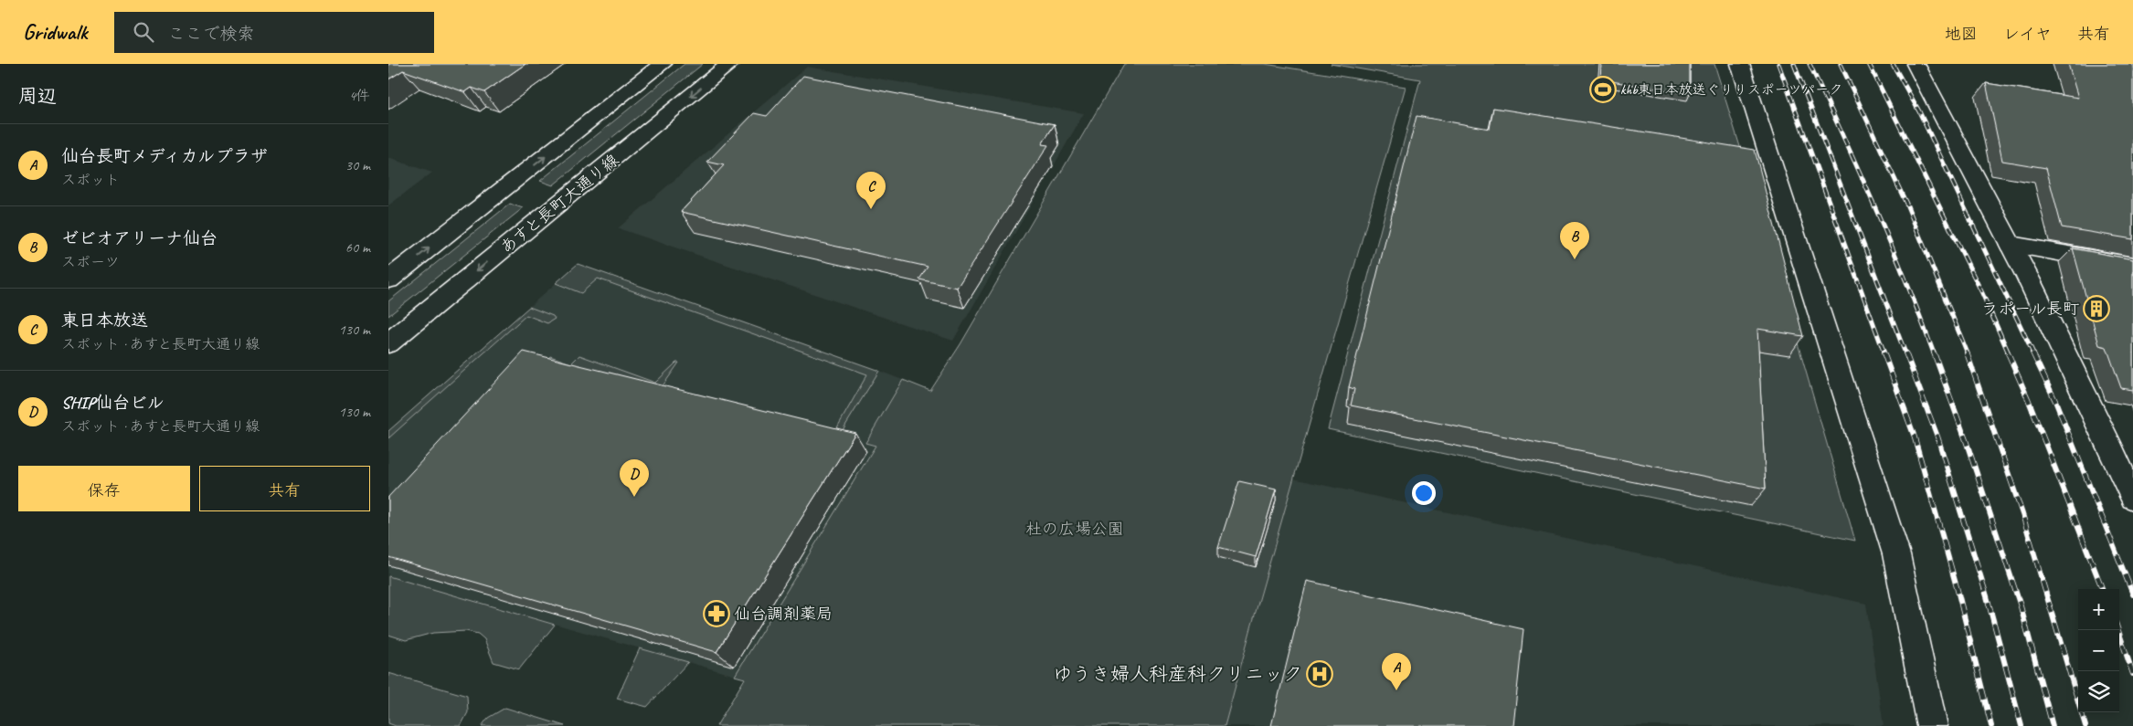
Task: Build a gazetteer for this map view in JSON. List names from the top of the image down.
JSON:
{
  "streets": {
    "street": ["あすと長町大通り線"]
  },
  "parks": ["杜の広場公園"],
  "places": {
    "sports": ["khb東日本放送ぐりりスポーツパーク"],
    "building": ["ラポール長町"],
    "pharmacy": ["仙台調剤薬局"],
    "hospital": ["ゆうき婦人科産科クリニック"]
  },
  "page": {
    "header": "Gridwalk",
    "search": "ここで検索",
    "nav": ["地図", "レイヤ", "共有"],
    "heading": ["周辺", "4件"],
    "list": [
      {
        "mark": "A",
        "name": "仙台長町メディカルプラザ",
        "note": "スポット",
        "value": "30 m"
      },
      {
        "mark": "B",
        "name": "ゼビオアリーナ仙台",
        "note": "スポーツ",
        "value": "60 m"
      },
      {
        "mark": "C",
        "name": "東日本放送",
        "note": "スポット · あすと長町大通り線",
        "value": "130 m"
      },
      {
        "mark": "D",
        "name": "SHIP仙台ビル",
        "note": "スポット · あすと長町大通り線",
        "value": "130 m"
      }
    ],
    "pins": [
      "C",
      "B",
      "D",
      "A"
    ],
    "buttons": ["保存", "共有"],
    "map_buttons": ["+", "−"]
  }
}
